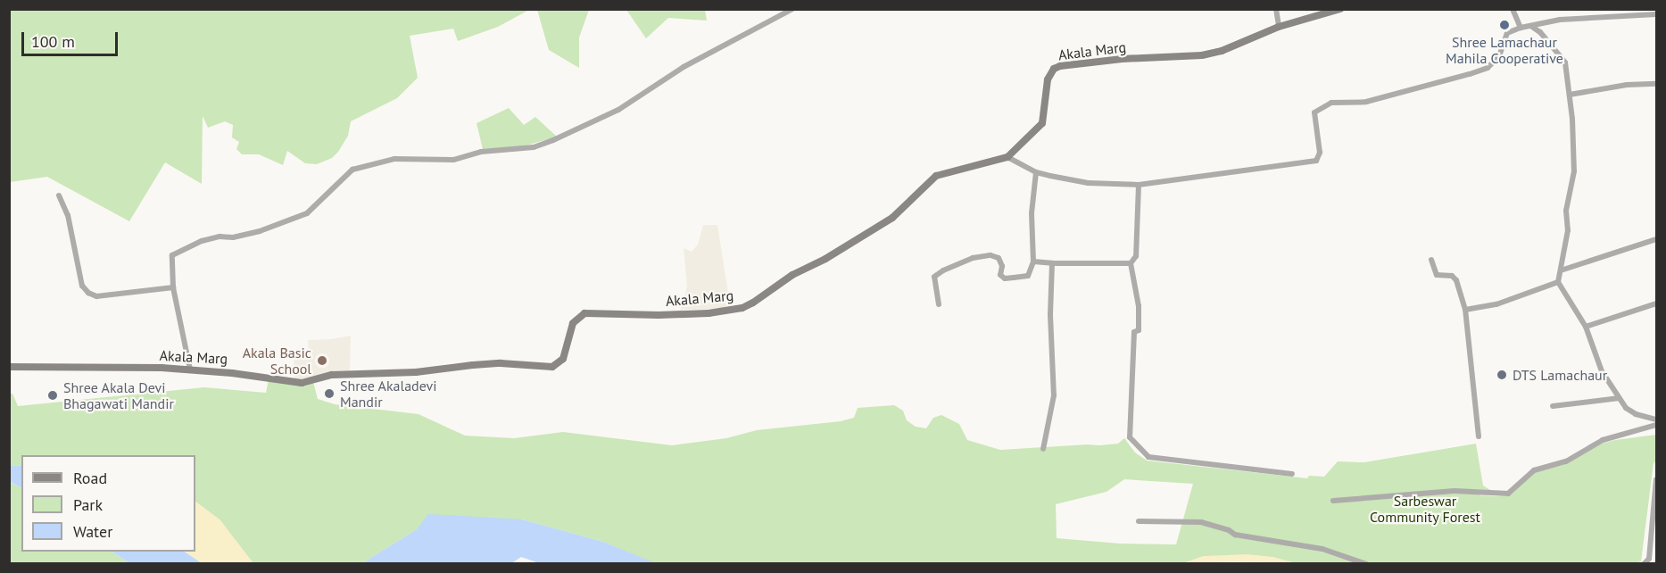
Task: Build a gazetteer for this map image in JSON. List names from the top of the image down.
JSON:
{
  "streets": {
    "main road": ["Akala Marg"]
  },
  "parks": ["Sarbeswar Community Forest"],
  "places": [
    "Shree Lamachaur Mahila Cooperative",
    "Akala Basic School",
    "DTS Lamachaur",
    "Shree Akaladevi Mandir",
    "Shree Akala Devi Bhagawati Mandir"
  ],
  "legend": ["Road", "Park", "Water"],
  "scale_bar": "100 m"
}
